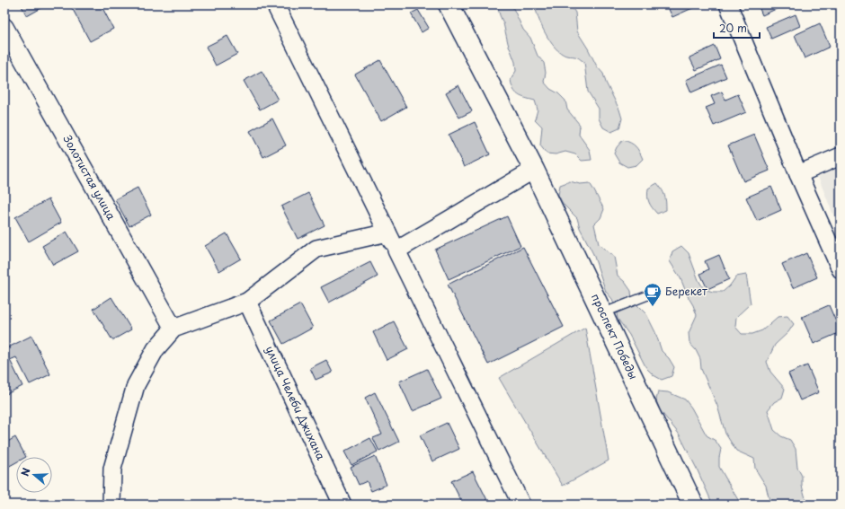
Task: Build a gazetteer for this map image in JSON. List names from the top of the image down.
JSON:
{
  "streets": {
    "main road": ["проспект Победы"],
    "street": ["Золотистая улица", "улица Челеби Джихана"]
  },
  "places": {
    "cafe": ["Берекет"]
  },
  "scale_bar": "20 m",
  "north": "left"
}
